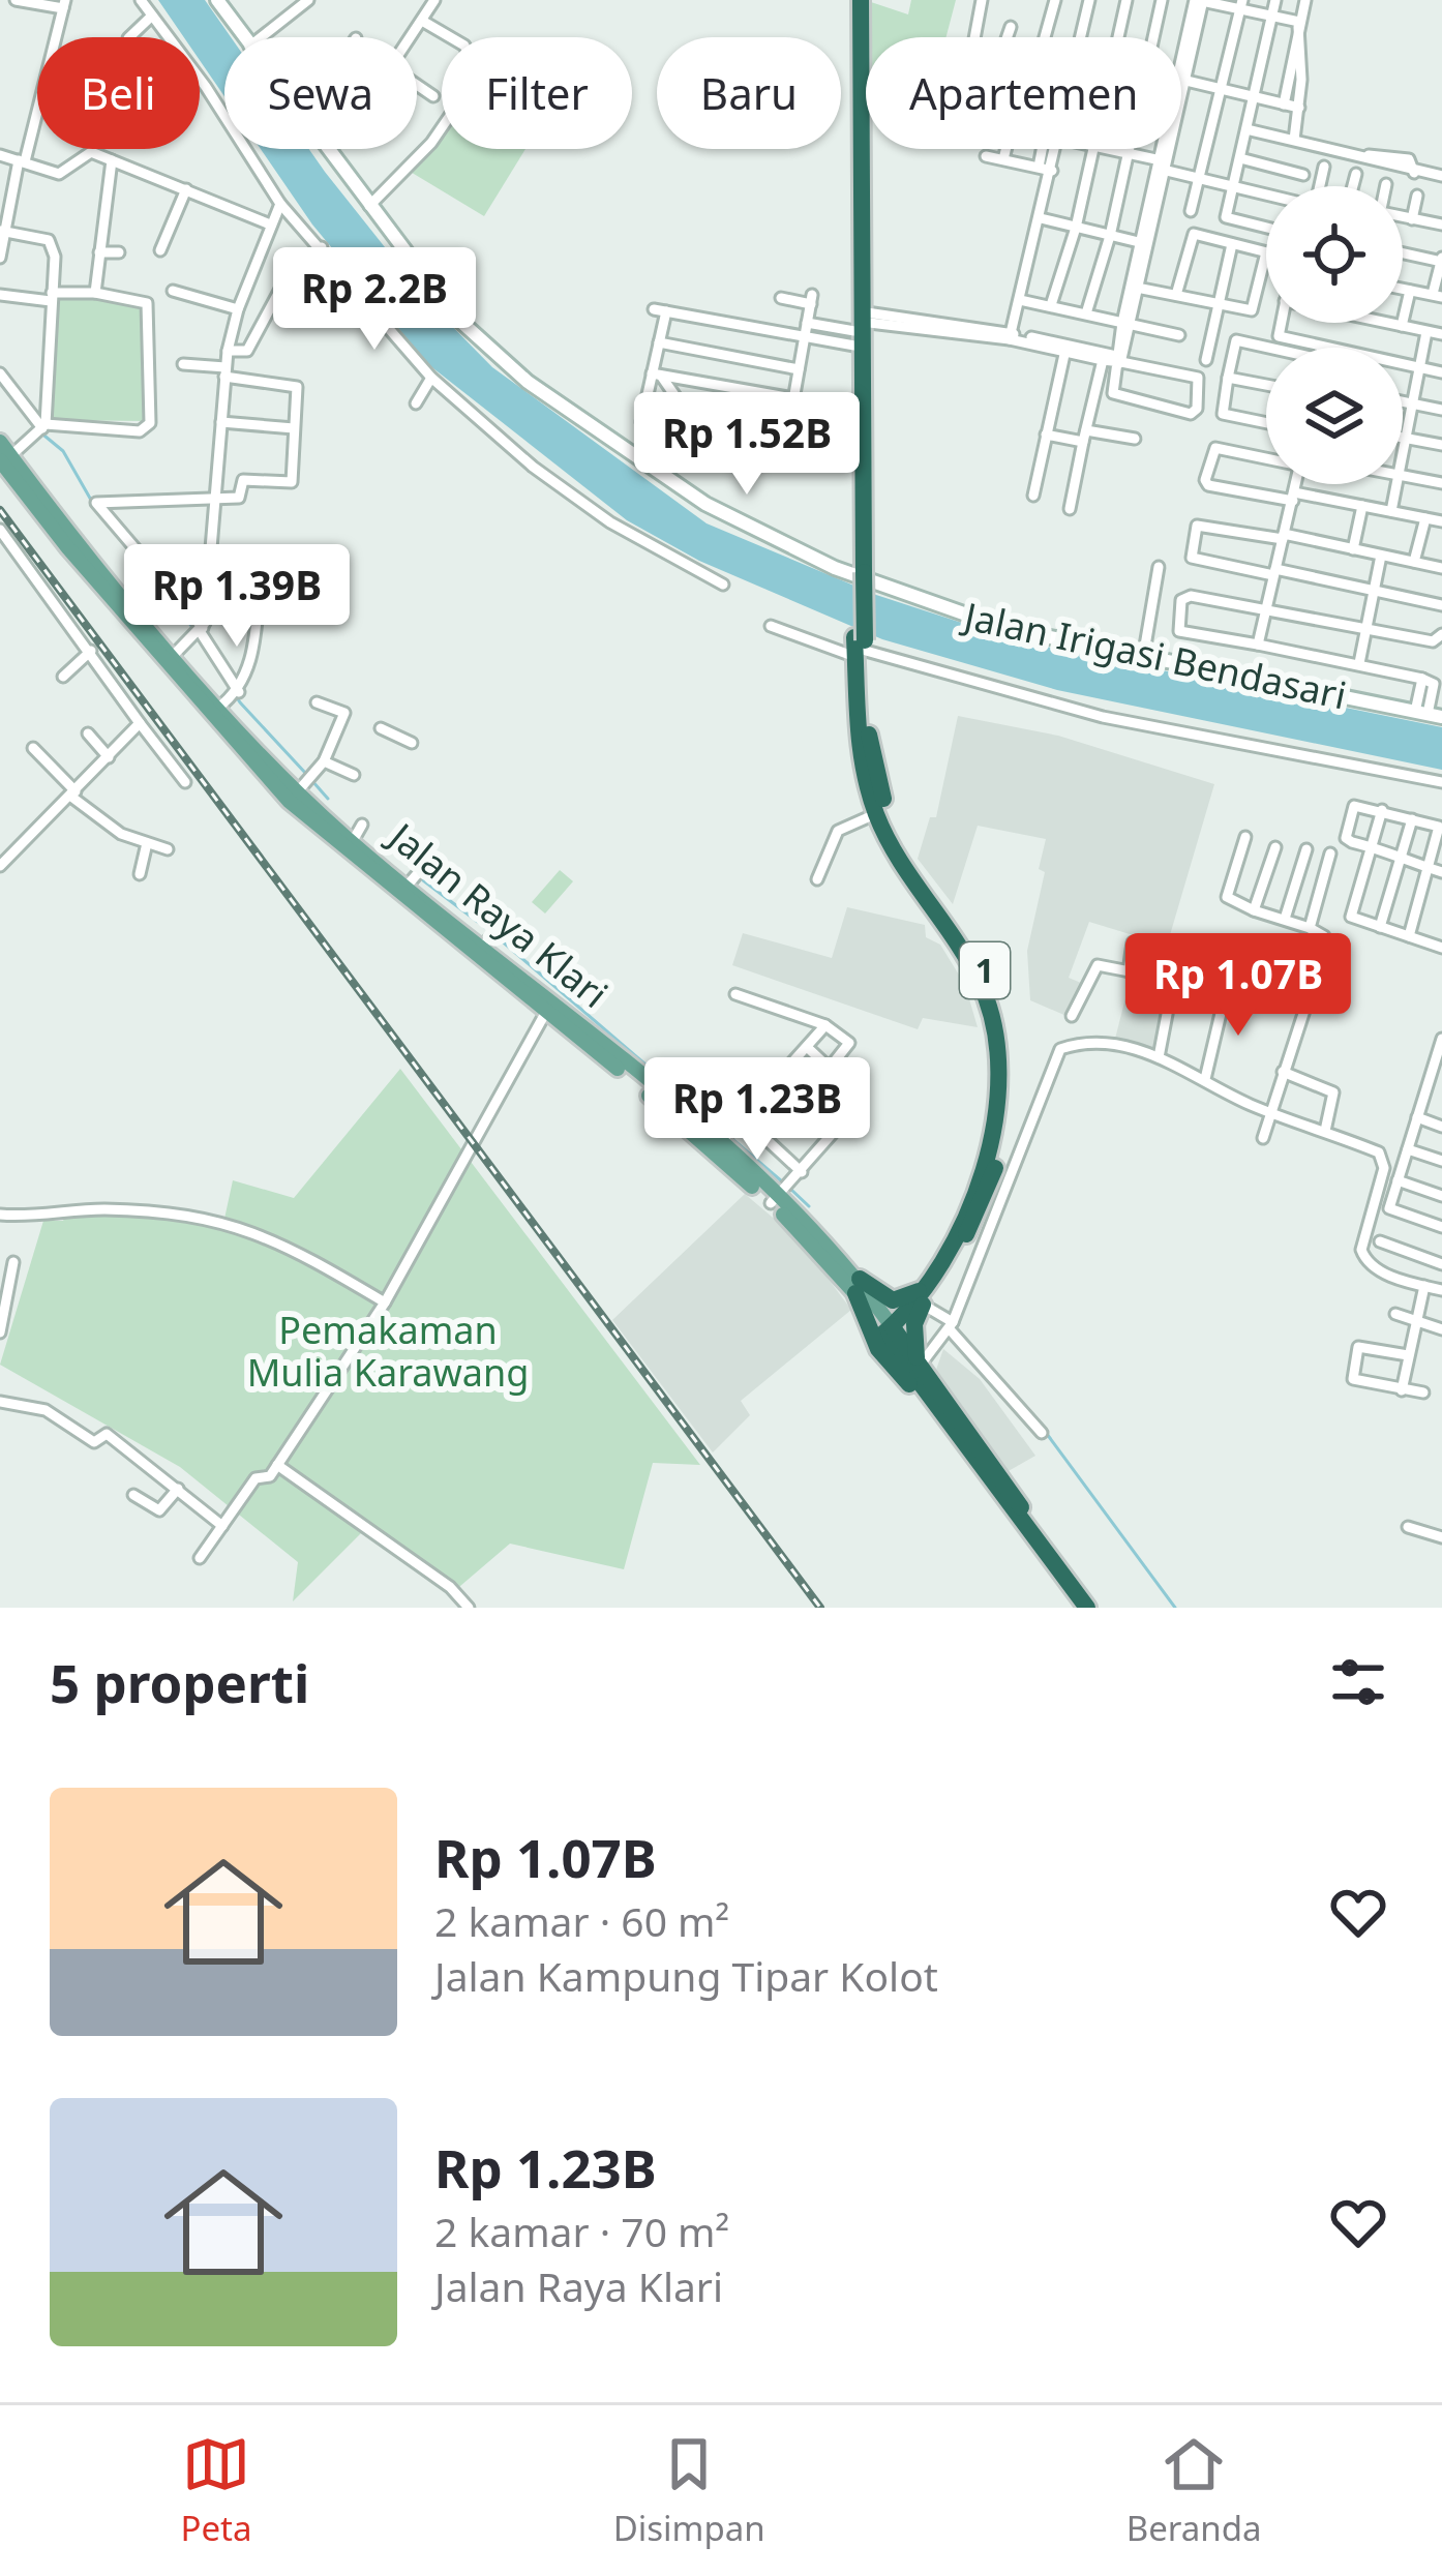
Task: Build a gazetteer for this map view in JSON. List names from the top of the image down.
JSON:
{
  "streets": {
    "highway": ["Jalan Raya Klari", "1"],
    "street": ["Jalan Irigasi Bendasari"]
  },
  "crossings": [
    ["Jalan Raya Klari", "1"]
  ],
  "parks": ["Pemakaman Mulia Karawang"],
  "page": {
    "chip": [
      "Beli",
      "Sewa",
      "Filter",
      "Baru",
      "Apartemen"
    ],
    "price": [
      "Rp 2.2B",
      "Rp 1.52B",
      "Rp 1.39B",
      "Rp 1.07B",
      "Rp 1.23B"
    ],
    "heading": "5 properti",
    "list": [
      {
        "name": "Rp 1.07B",
        "note": "2 kamar · 60 m² · Jalan Kampung Tipar Kolot"
      },
      {
        "name": "Rp 1.23B",
        "note": "2 kamar · 70 m² · Jalan Raya Klari"
      }
    ],
    "tabs": ["Peta", "Disimpan", "Beranda"]
  }
}
